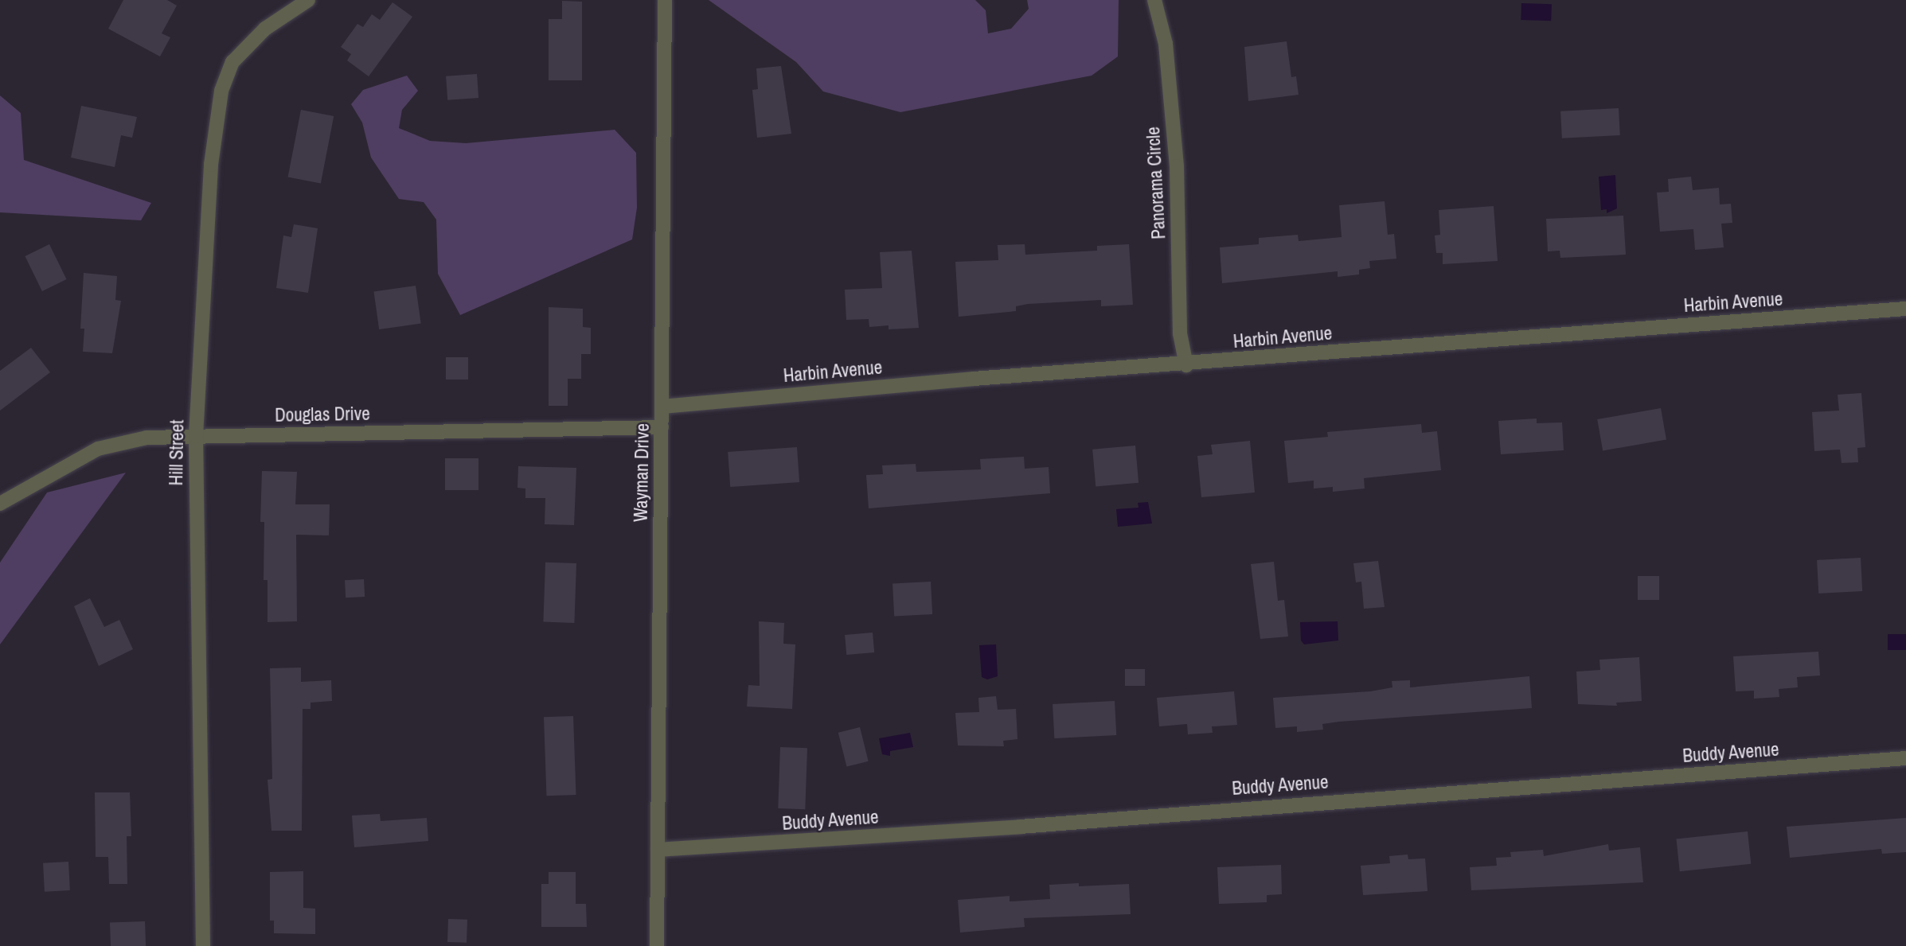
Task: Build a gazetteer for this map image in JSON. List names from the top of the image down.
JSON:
{
  "streets": {
    "street": [
      "Panorama Circle",
      "Harbin Avenue",
      "Douglas Drive",
      "Hill Street",
      "Wayman Drive",
      "Buddy Avenue"
    ]
  },
  "crossings": [
    ["Panorama Circle", "Harbin Avenue"],
    ["Harbin Avenue", "Wayman Drive"],
    ["Douglas Drive", "Hill Street"],
    ["Douglas Drive", "Wayman Drive"],
    ["Wayman Drive", "Buddy Avenue"]
  ]
}
